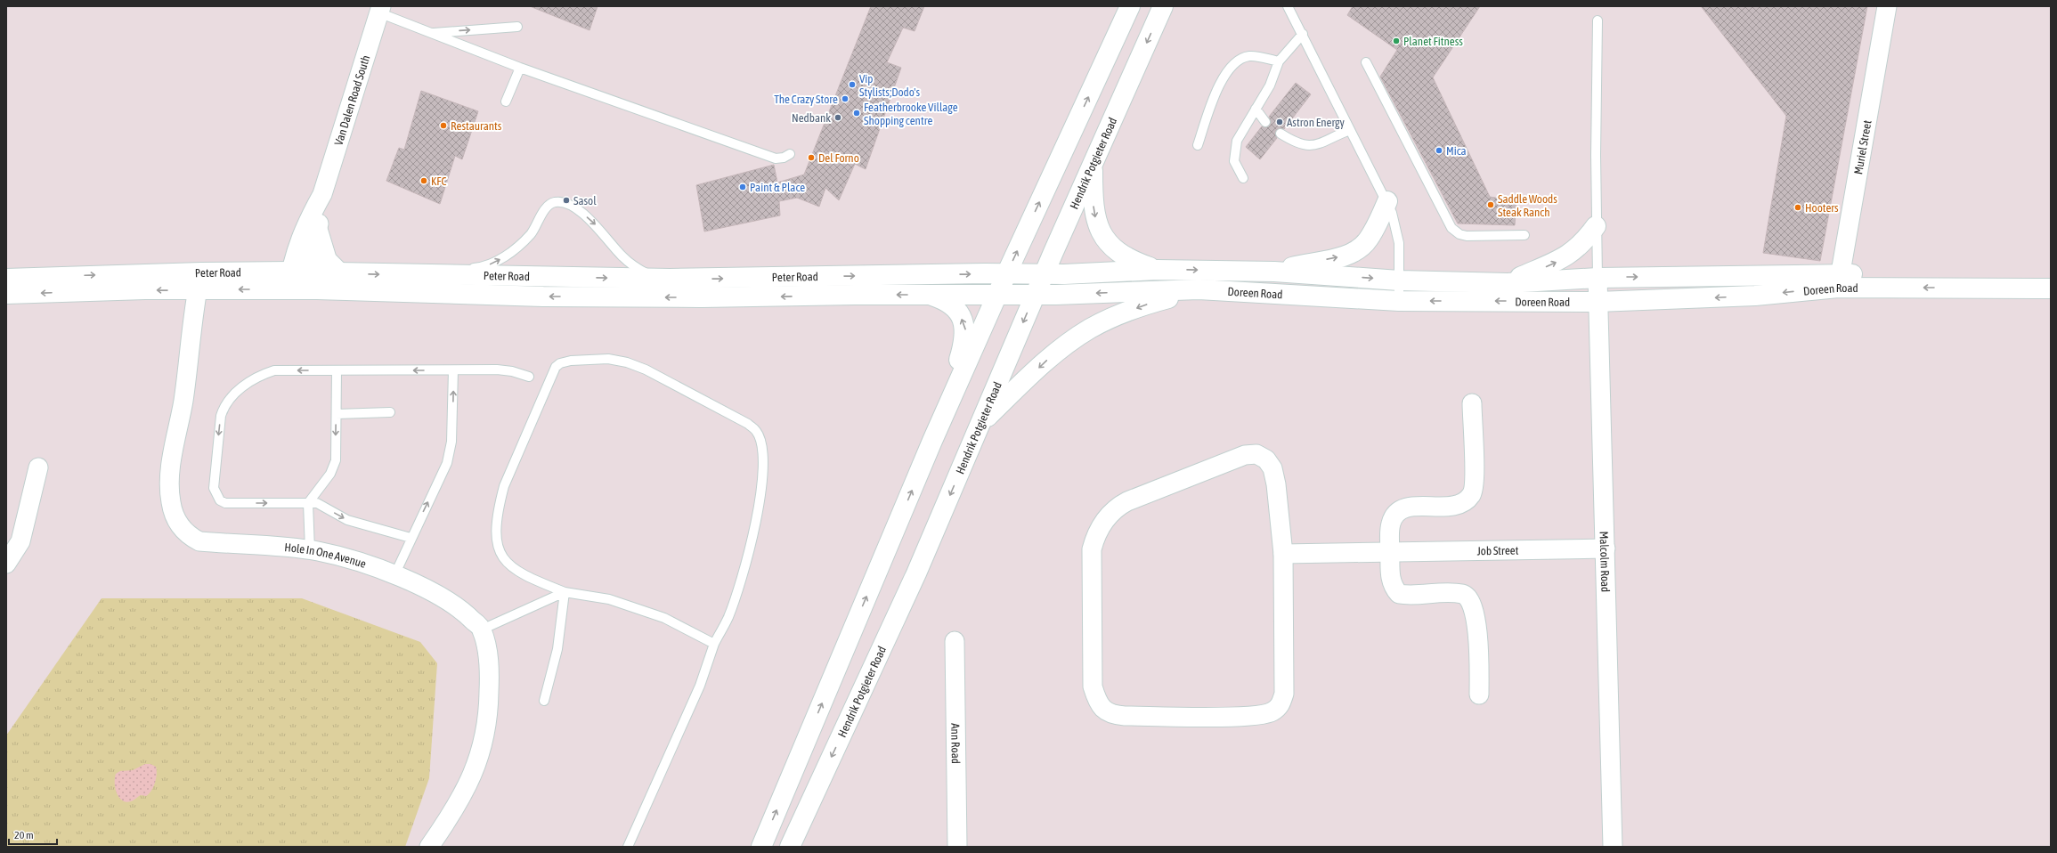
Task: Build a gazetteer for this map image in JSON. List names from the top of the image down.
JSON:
{
  "streets": {
    "main road": ["Hendrik Potgieter Road", "Peter Road", "Doreen Road"],
    "street": [
      "Van Dalen Road South",
      "Muriel Street",
      "Job Street",
      "Hole In One Avenue",
      "Malcolm Road",
      "Ann Road"
    ]
  },
  "crossings": [
    ["Van Dalen Road South", "Peter Road"],
    ["Muriel Street", "Doreen Road"],
    ["Hendrik Potgieter Road", "Peter Road"],
    ["Hendrik Potgieter Road", "Doreen Road"],
    ["Peter Road", "Doreen Road"],
    ["Peter Road", "Hole In One Avenue"],
    ["Doreen Road", "Malcolm Road"],
    ["Job Street", "Malcolm Road"]
  ],
  "places": [
    "Planet Fitness",
    "Vip Stylists;Dodo's",
    "The Crazy Store",
    "Featherbrooke Village Shopping centre",
    "Nedbank",
    "Astron Energy",
    "Restaurants",
    "Mica",
    "Del Forno",
    "KFC",
    "Paint & Place",
    "Sasol",
    "Saddle Woods Steak Ranch",
    "Hooters"
  ],
  "scale_bar": "20 m"
}
